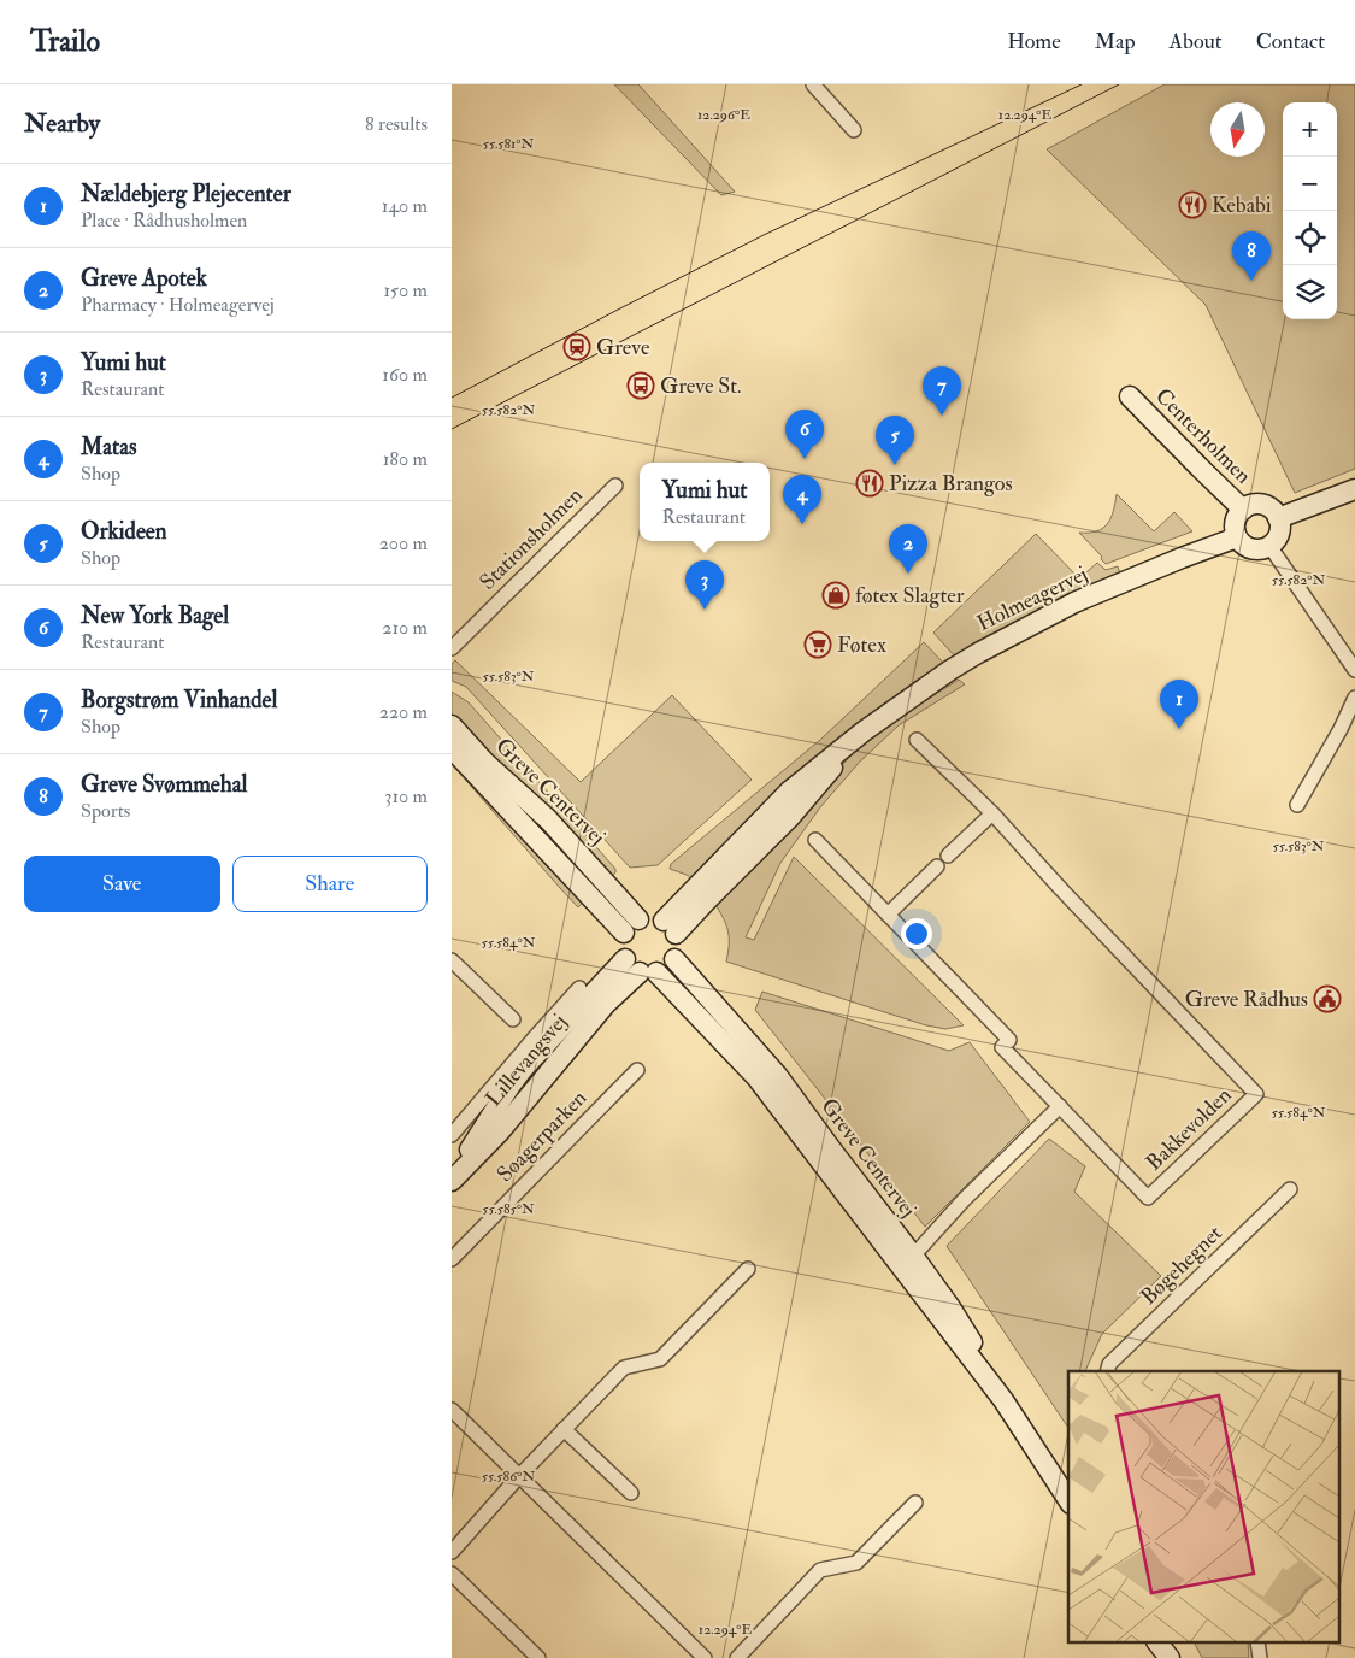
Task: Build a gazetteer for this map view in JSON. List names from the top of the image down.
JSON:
{
  "streets": {
    "street": [
      "Centerholmen",
      "Stationsholmen",
      "Holmeagervej",
      "Greve Centervej",
      "Lillevangsvej",
      "Bakkevolden",
      "Søagerparken",
      "Bøgehegnet"
    ]
  },
  "crossings": [
    ["Centerholmen", "Holmeagervej"],
    ["Holmeagervej", "Greve Centervej"],
    ["Holmeagervej", "Lillevangsvej"],
    ["Greve Centervej", "Lillevangsvej"]
  ],
  "places": {
    "restaurant": ["Kebabi", "Pizza Brangos"],
    "station": ["Greve"],
    "bus stop": ["Greve St."],
    "shop": ["føtex Slagter"],
    "supermarket": ["Føtex"],
    "public building": ["Greve Rådhus"]
  },
  "north": "bottom",
  "page": {
    "header": "Trailo",
    "nav": [
      "Home",
      "Map",
      "About",
      "Contact"
    ],
    "heading": ["Nearby", "8 results"],
    "map_buttons": ["+", "−"],
    "list": [
      {
        "mark": "1",
        "name": "Nældebjerg Plejecenter",
        "note": "Place · Rådhusholmen",
        "value": "140 m"
      },
      {
        "mark": "2",
        "name": "Greve Apotek",
        "note": "Pharmacy · Holmeagervej",
        "value": "150 m"
      },
      {
        "mark": "3",
        "name": "Yumi hut",
        "note": "Restaurant",
        "value": "160 m"
      },
      {
        "mark": "4",
        "name": "Matas",
        "note": "Shop",
        "value": "180 m"
      },
      {
        "mark": "5",
        "name": "Orkideen",
        "note": "Shop",
        "value": "200 m"
      },
      {
        "mark": "6",
        "name": "New York Bagel",
        "note": "Restaurant",
        "value": "210 m"
      },
      {
        "mark": "7",
        "name": "Borgstrøm Vinhandel",
        "note": "Shop",
        "value": "220 m"
      },
      {
        "mark": "8",
        "name": "Greve Svømmehal",
        "note": "Sports",
        "value": "310 m"
      }
    ],
    "pins": [
      "8",
      "7",
      "6",
      "5",
      "4",
      "2",
      "3",
      "1"
    ],
    "popup": ["Yumi hut", "Restaurant"],
    "buttons": ["Save", "Share"]
  },
  "coordinates": [
    "12.296°E",
    "12.294°E",
    "55.581°N",
    "55.582°N",
    "55.583°N",
    "55.584°N",
    "55.585°N",
    "55.586°N"
  ]
}
